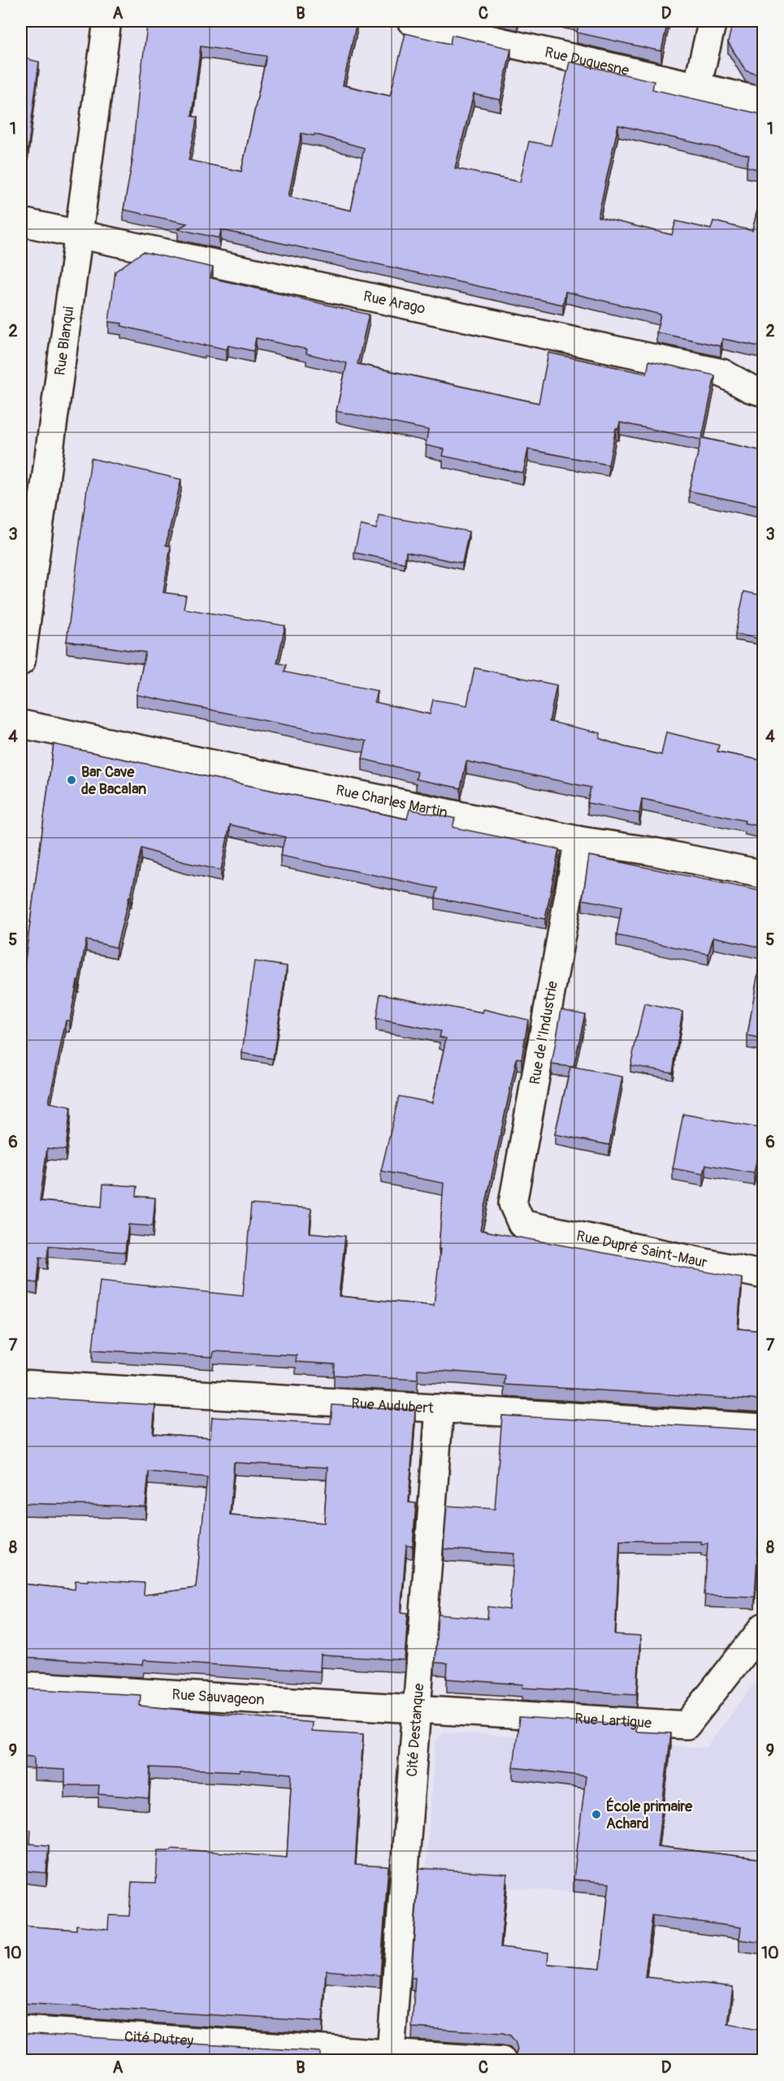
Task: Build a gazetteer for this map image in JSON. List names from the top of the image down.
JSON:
{
  "streets": {
    "street": [
      "Rue Duquesne",
      "Rue Arago",
      "Rue Blanqui",
      "Rue Charles Martin",
      "Rue de l'Industrie",
      "Rue Dupré Saint-Maur",
      "Rue Audubert",
      "Rue Sauvageon",
      "Rue Lartigue",
      "Cité Destanque",
      "Cité Dutrey"
    ]
  },
  "crossings": [
    ["Rue Arago", "Rue Blanqui"],
    ["Rue Charles Martin", "Rue de l'Industrie"],
    ["Rue de l'Industrie", "Rue Dupré Saint-Maur"],
    ["Rue Audubert", "Cité Destanque"],
    ["Rue Sauvageon", "Rue Lartigue"],
    ["Rue Sauvageon", "Cité Destanque"],
    ["Rue Lartigue", "Cité Destanque"],
    ["Cité Destanque", "Cité Dutrey"]
  ],
  "places": ["Bar Cave de Bacalan", "École primaire Achard"],
  "grid": {
    "columns": [
      "A",
      "B",
      "C",
      "D"
    ],
    "rows": [
      "1",
      "2",
      "3",
      "4",
      "5",
      "6",
      "7",
      "8",
      "9",
      "10"
    ]
  }
}
